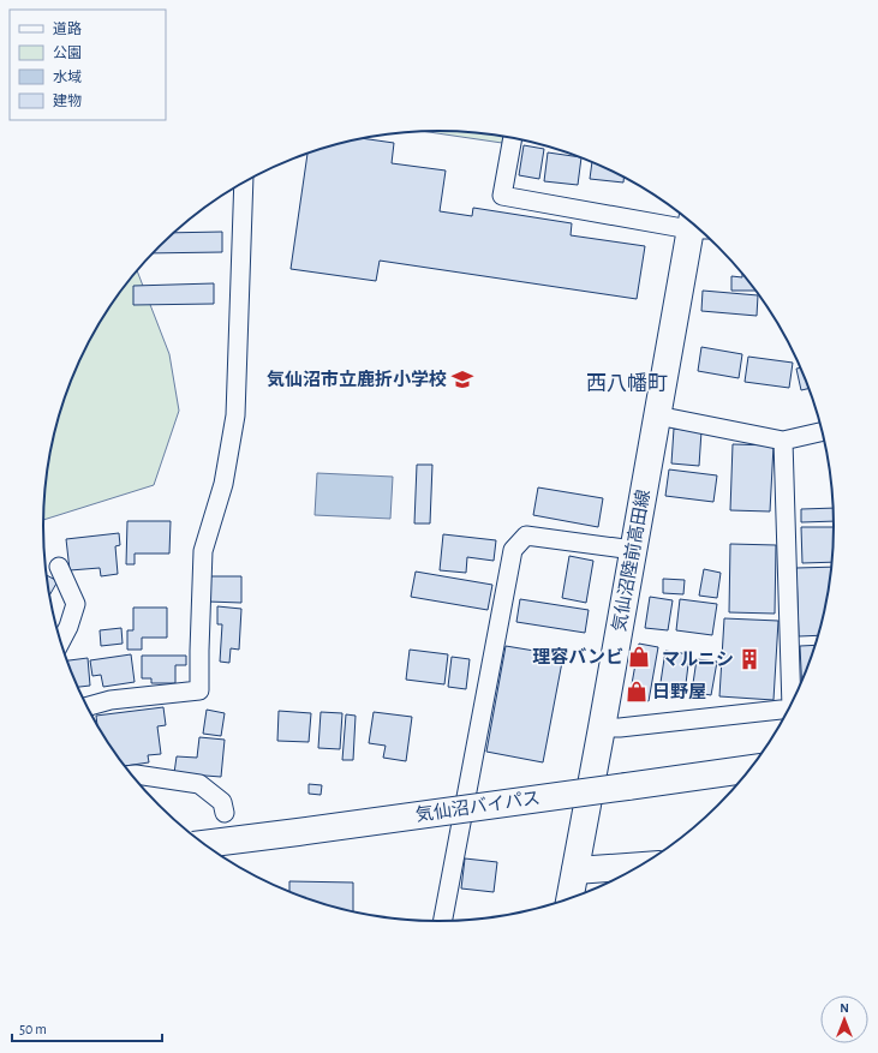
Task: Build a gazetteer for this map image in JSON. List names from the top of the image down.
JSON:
{
  "streets": {
    "main road": ["気仙沼陸前高田線", "気仙沼バイパス"]
  },
  "districts": ["西八幡町"],
  "places": {
    "school or university": ["気仙沼市立鹿折小学校"],
    "shop": ["理容バンビ", "日野屋"],
    "building": ["マルニシ"]
  },
  "legend": [
    "道路",
    "公園",
    "水域",
    "建物"
  ],
  "scale_bar": "50 m",
  "north": "top"
}
